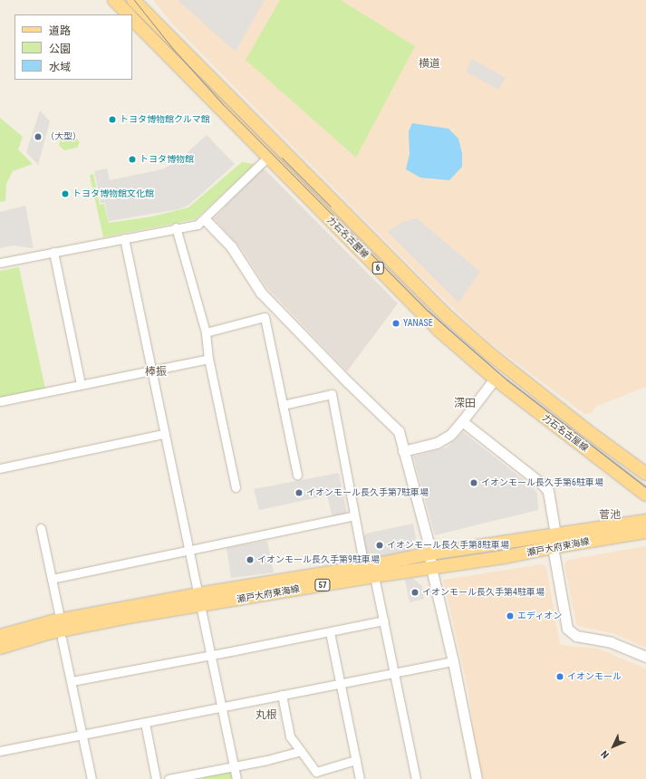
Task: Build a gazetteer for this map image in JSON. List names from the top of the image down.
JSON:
{
  "streets": {
    "main road": [
      "力石名古屋線",
      "6",
      "瀬戸大府東海線",
      "57"
    ]
  },
  "districts": [
    "横道",
    "棒振",
    "深田",
    "菅池",
    "丸根"
  ],
  "places": [
    "トヨタ博物館クルマ館",
    "（大型）",
    "トヨタ博物館",
    "トヨタ博物館文化館",
    "YANASE",
    "イオンモール長久手第6駐車場",
    "イオンモール長久手第7駐車場",
    "イオンモール長久手第8駐車場",
    "イオンモール長久手第9駐車場",
    "イオンモール長久手第4駐車場",
    "エディオン",
    "イオンモール"
  ],
  "legend": ["道路", "公園", "水域"],
  "north": "bottom left"
}
